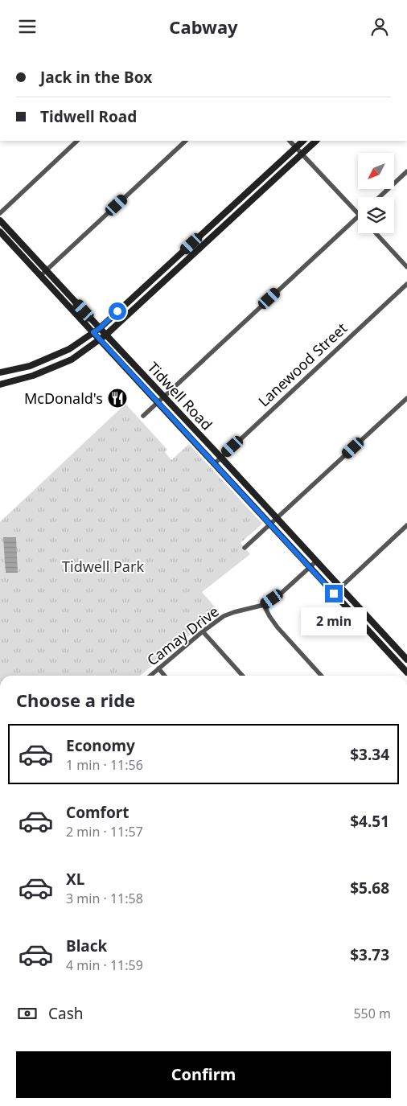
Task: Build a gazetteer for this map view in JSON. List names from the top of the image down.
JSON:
{
  "streets": {
    "main road": ["Tidwell Road"],
    "street": ["Lanewood Street", "Camay Drive"]
  },
  "crossings": [
    ["Lanewood Street", "Tidwell Road"],
    ["Tidwell Road", "Camay Drive"]
  ],
  "parks": ["Tidwell Park"],
  "places": {
    "restaurant": ["McDonald's"]
  },
  "north": "bottom left",
  "page": {
    "header": "Cabway",
    "banner": ["Jack in the Box", "Tidwell Road"],
    "bubble": "2 min",
    "heading": "Choose a ride",
    "list": [
      {
        "name": "Economy",
        "note": "1 min · 11:56",
        "value": "$3.34"
      },
      {
        "name": "Comfort",
        "note": "2 min · 11:57",
        "value": "$4.51"
      },
      {
        "name": "XL",
        "note": "3 min · 11:58",
        "value": "$5.68"
      },
      {
        "name": "Black",
        "note": "4 min · 11:59",
        "value": "$3.73"
      }
    ],
    "pay": ["Cash", "550 m"],
    "buttons": "Confirm"
  }
}
